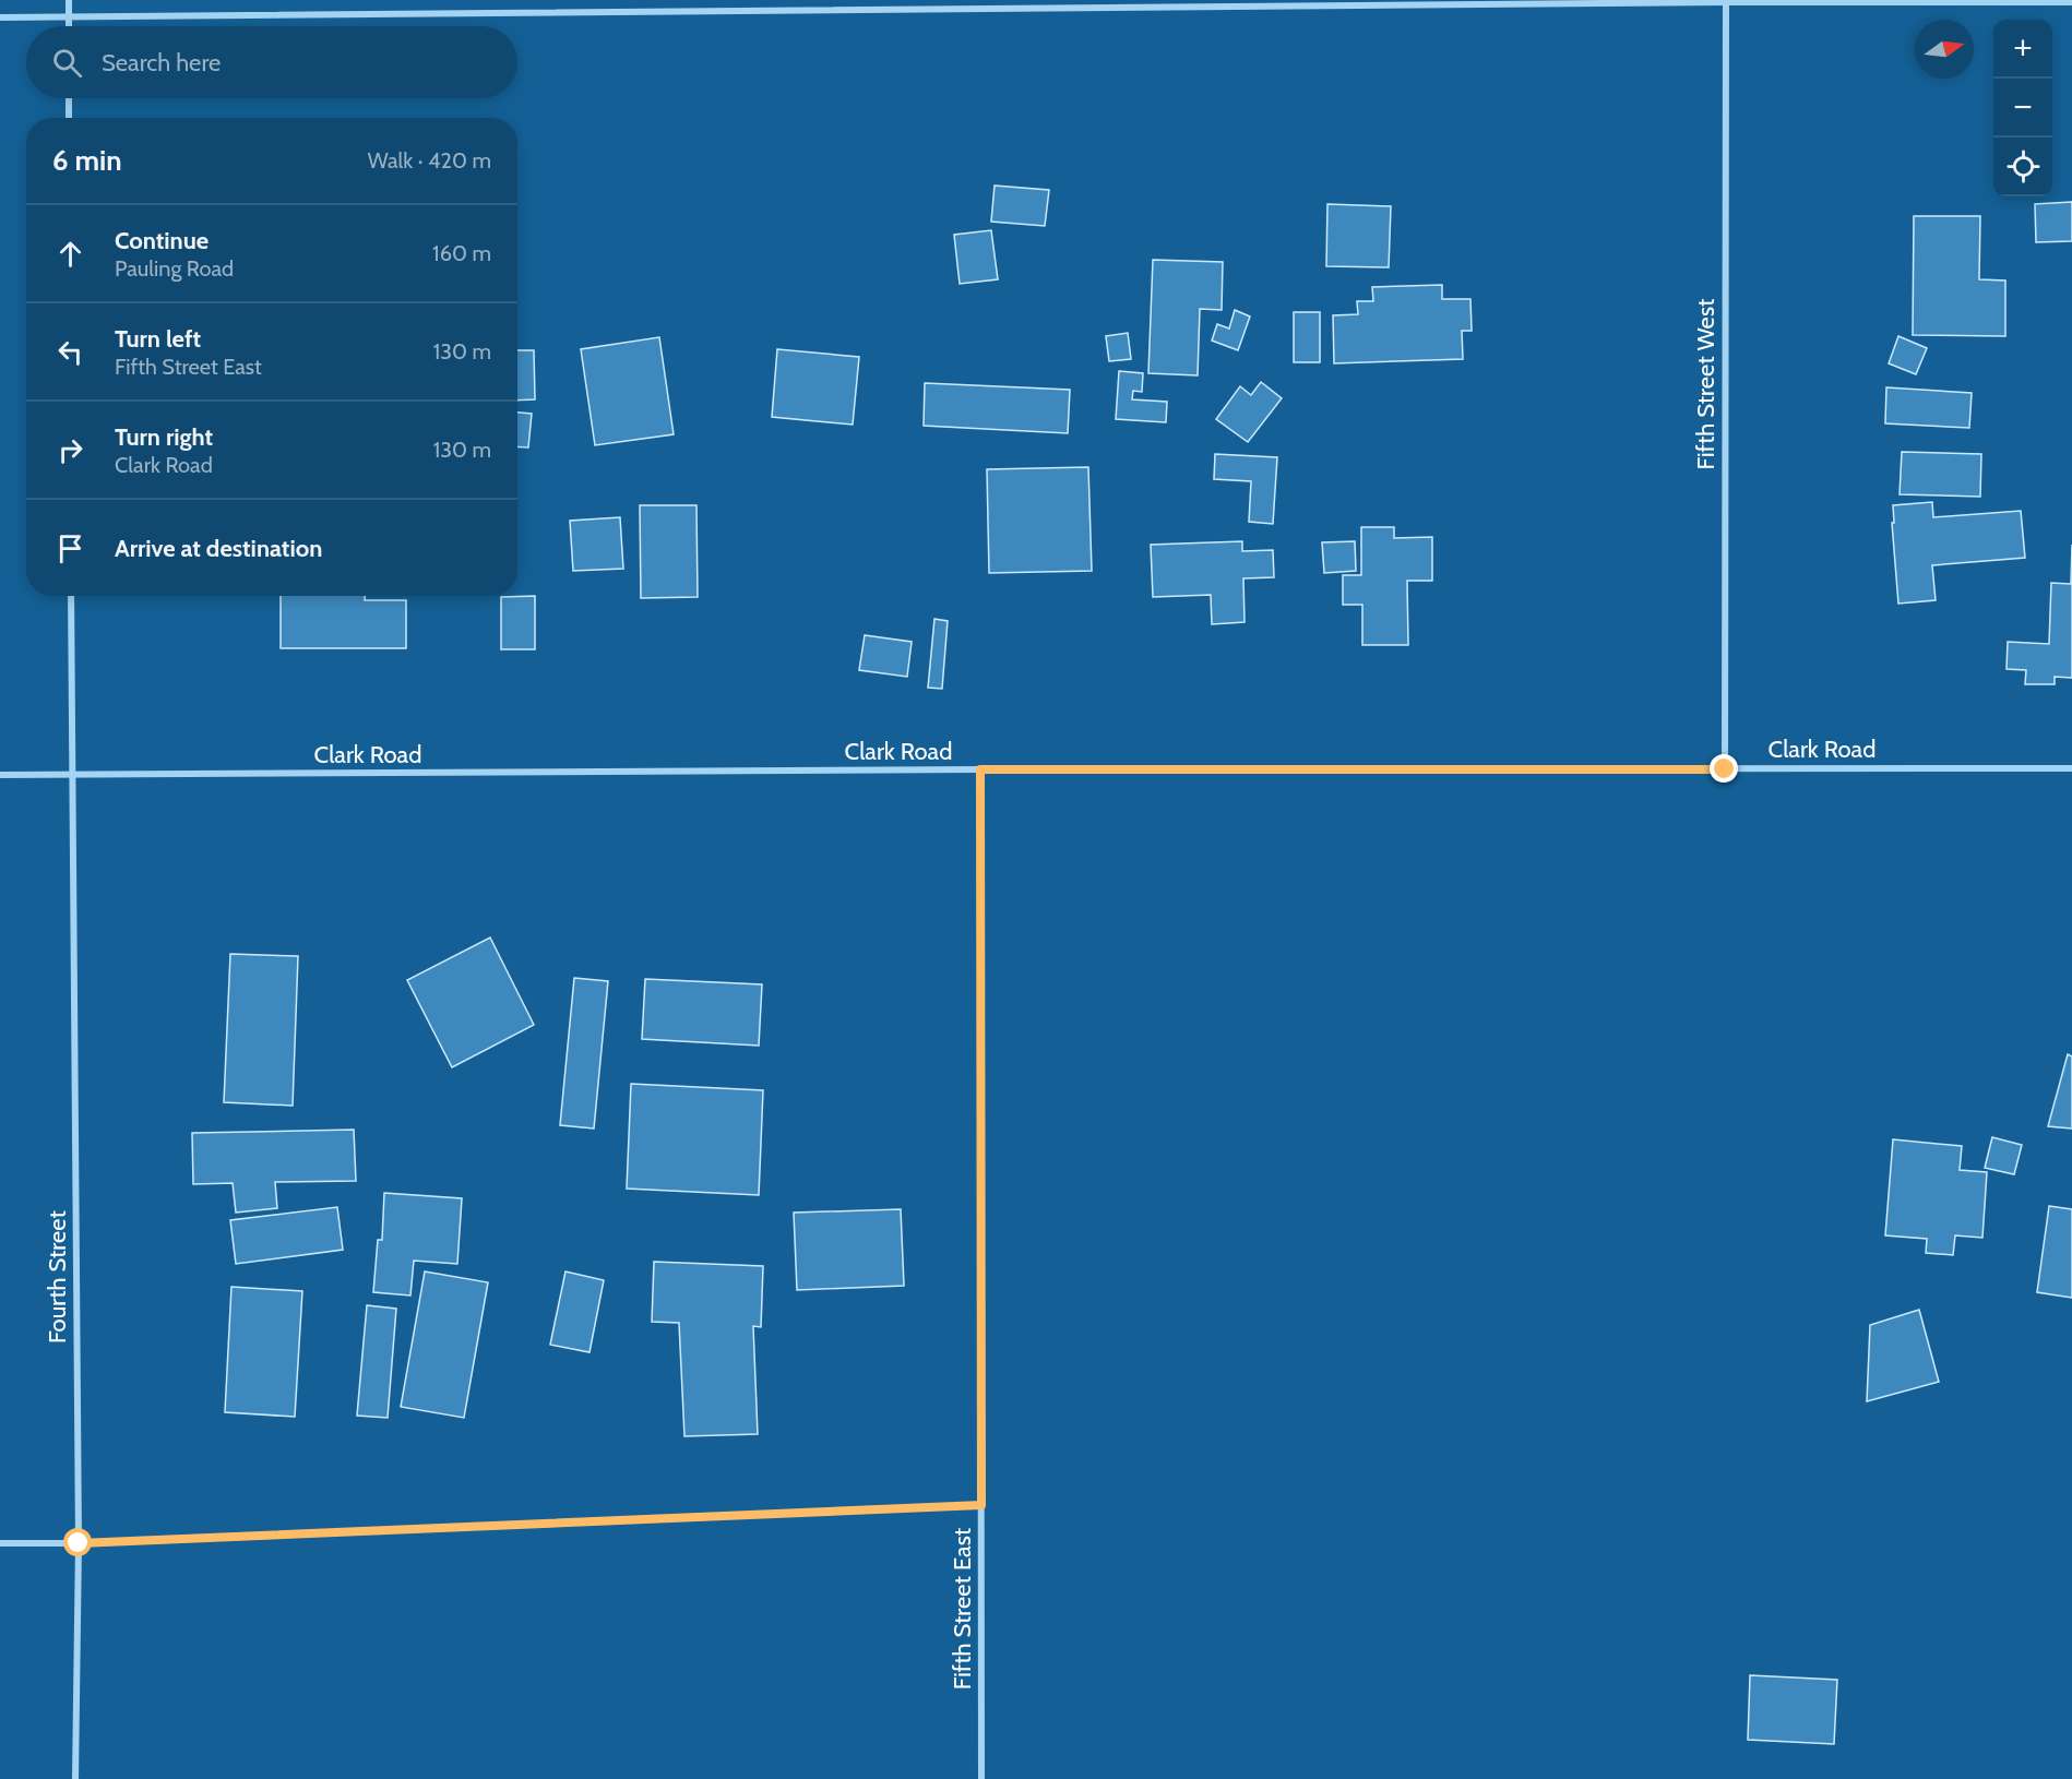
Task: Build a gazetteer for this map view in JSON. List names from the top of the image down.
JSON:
{
  "streets": {
    "street": [
      "Fifth Street West",
      "Clark Road",
      "Fourth Street",
      "Fifth Street East"
    ]
  },
  "crossings": [
    ["Fifth Street West", "Clark Road"],
    ["Clark Road", "Fourth Street"],
    ["Clark Road", "Fifth Street East"]
  ],
  "north": "right",
  "page": {
    "map_buttons": ["+", "−"],
    "search": "Search here",
    "heading": ["6 min", "Walk · 420 m"],
    "list": [
      ["Continue", "Pauling Road", "160 m"],
      ["Turn left", "Fifth Street East", "130 m"],
      ["Turn right", "Clark Road", "130 m"],
      "Arrive at destination"
    ]
  }
}
